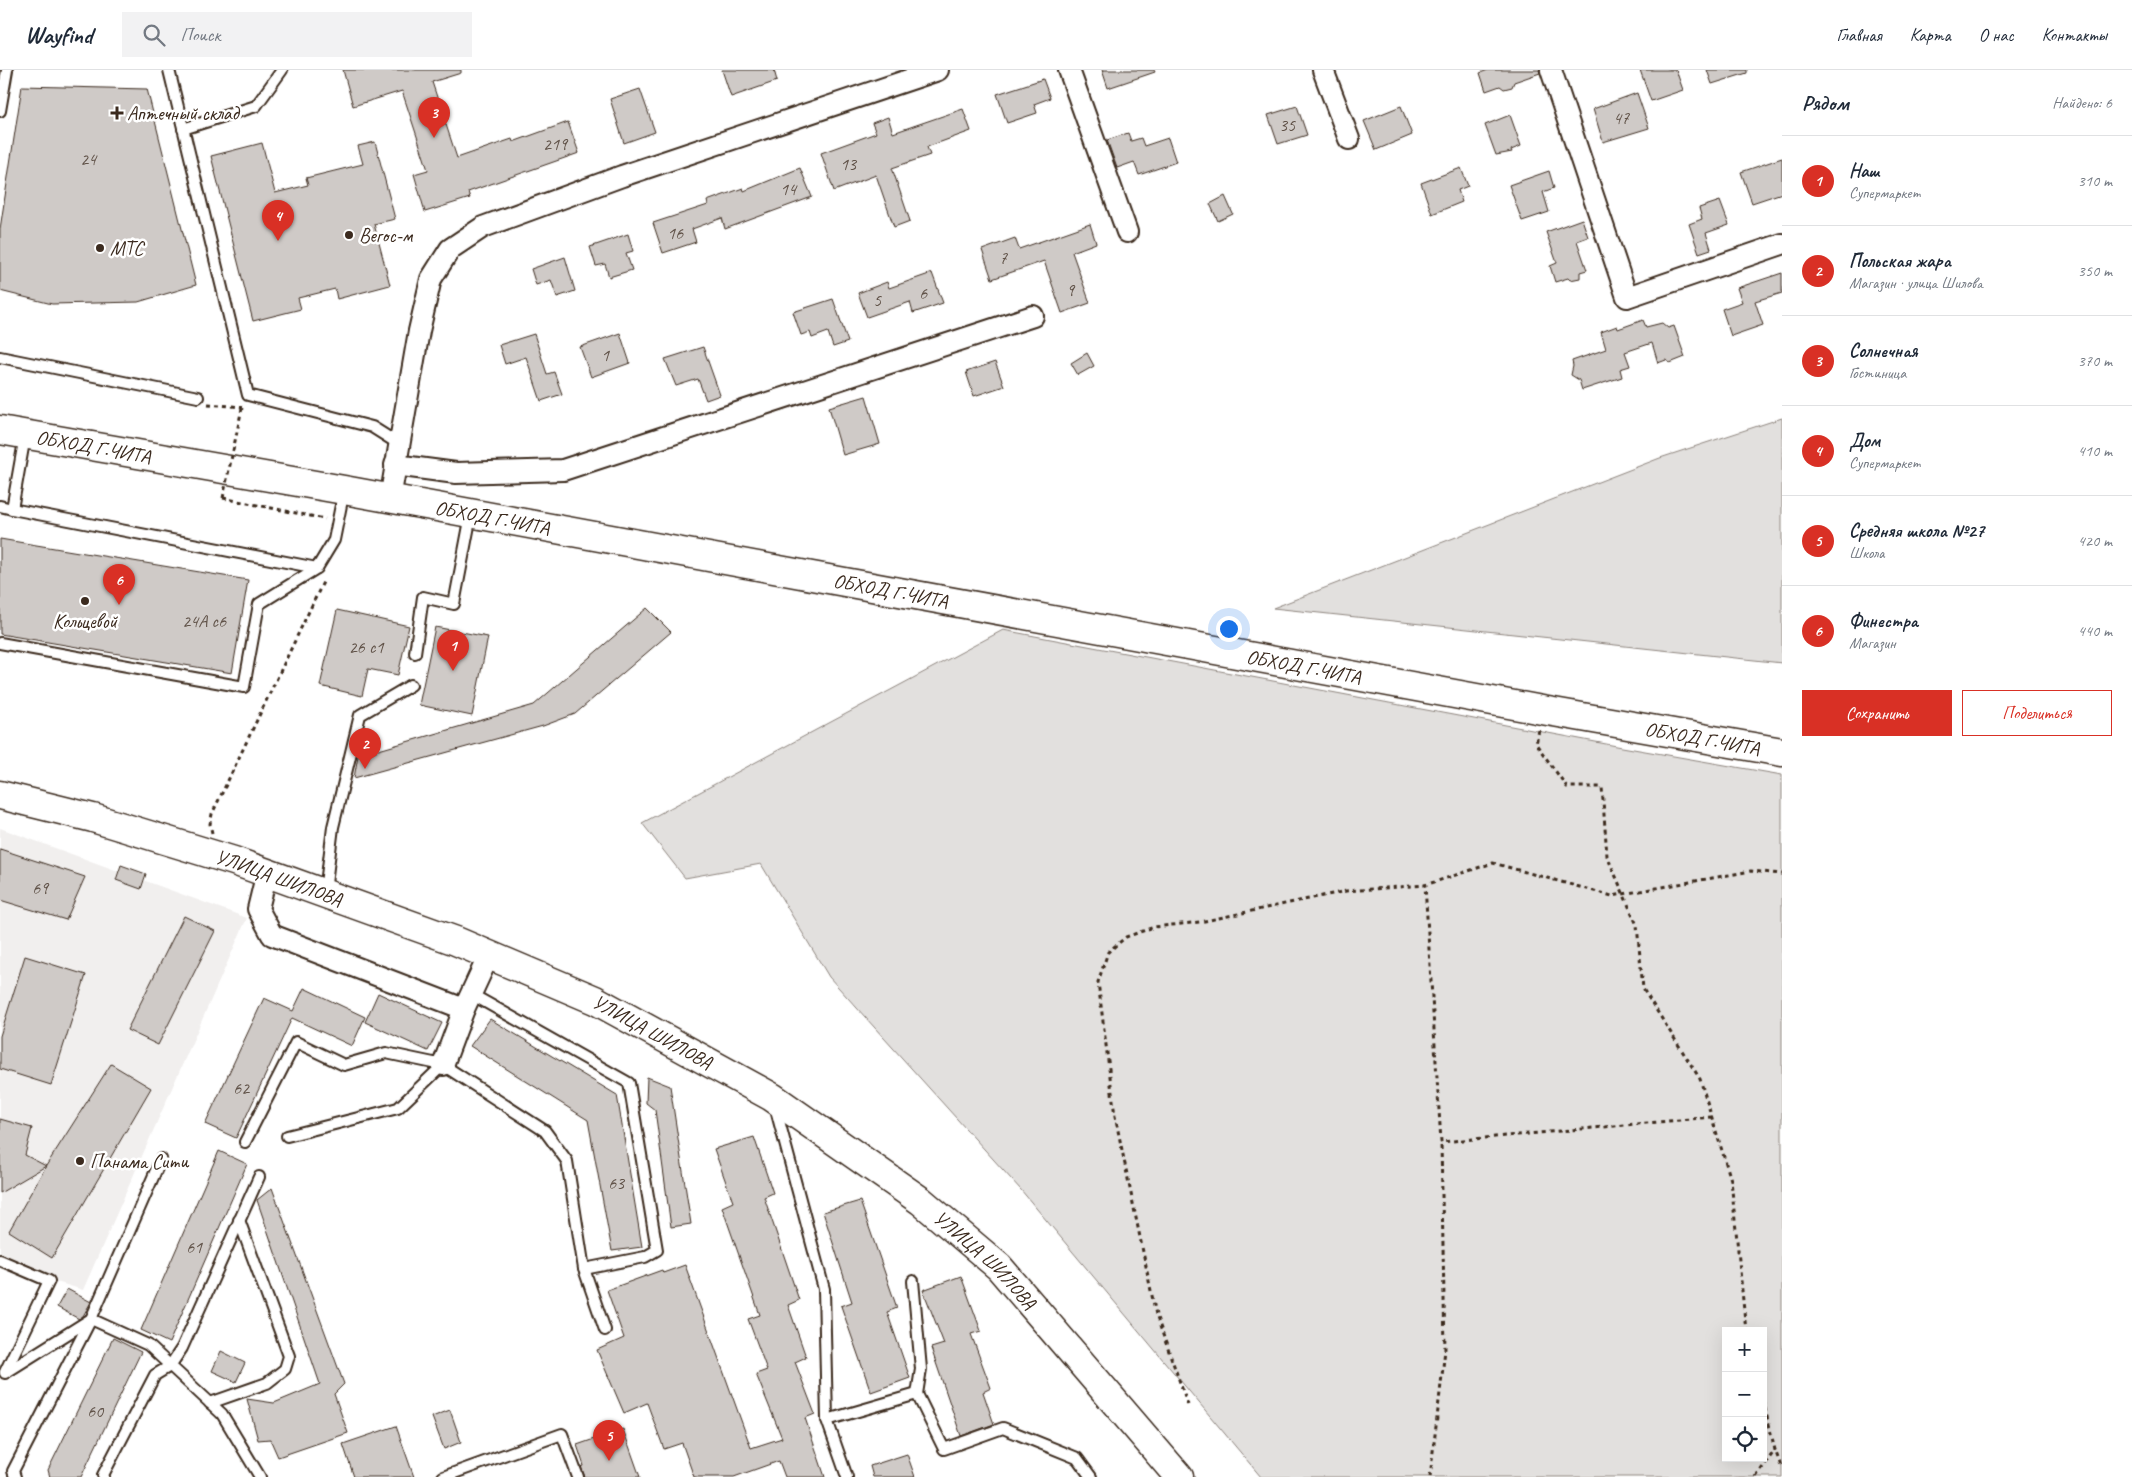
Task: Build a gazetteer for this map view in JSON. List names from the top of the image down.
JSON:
{
  "streets": {
    "main road": ["ОБХОД Г.ЧИТА", "УЛИЦА ШИЛОВА"]
  },
  "places": {
    "health": ["Аптечный склад"],
    "other": [
      "Вегос-м",
      "МТС",
      "Кольцевой",
      "Панама Сити"
    ]
  },
  "house_numbers": [
    "47",
    "35",
    "219",
    "24",
    "13",
    "14",
    "16",
    "7",
    "9",
    "6",
    "5",
    "1",
    "24А с6",
    "26 с1",
    "69",
    "62",
    "63",
    "61",
    "60"
  ],
  "page": {
    "header": "Wayfind",
    "search": "Поиск",
    "nav": [
      "Главная",
      "Карта",
      "О нас",
      "Контакты"
    ],
    "heading": ["Рядом", "Найдено: 6"],
    "pins": [
      "3",
      "4",
      "6",
      "1",
      "2",
      "5"
    ],
    "list": [
      {
        "mark": "1",
        "name": "Наш",
        "note": "Супермаркет",
        "value": "310 m"
      },
      {
        "mark": "2",
        "name": "Польская жара",
        "note": "Магазин · улица Шилова",
        "value": "350 m"
      },
      {
        "mark": "3",
        "name": "Солнечная",
        "note": "Гостиница",
        "value": "370 m"
      },
      {
        "mark": "4",
        "name": "Дом",
        "note": "Супермаркет",
        "value": "410 m"
      },
      {
        "mark": "5",
        "name": "Средняя школа №27",
        "note": "Школа",
        "value": "420 m"
      },
      {
        "mark": "6",
        "name": "Финестра",
        "note": "Магазин",
        "value": "440 m"
      }
    ],
    "buttons": ["Сохранить", "Поделиться"],
    "map_buttons": ["+", "−"]
  }
}
